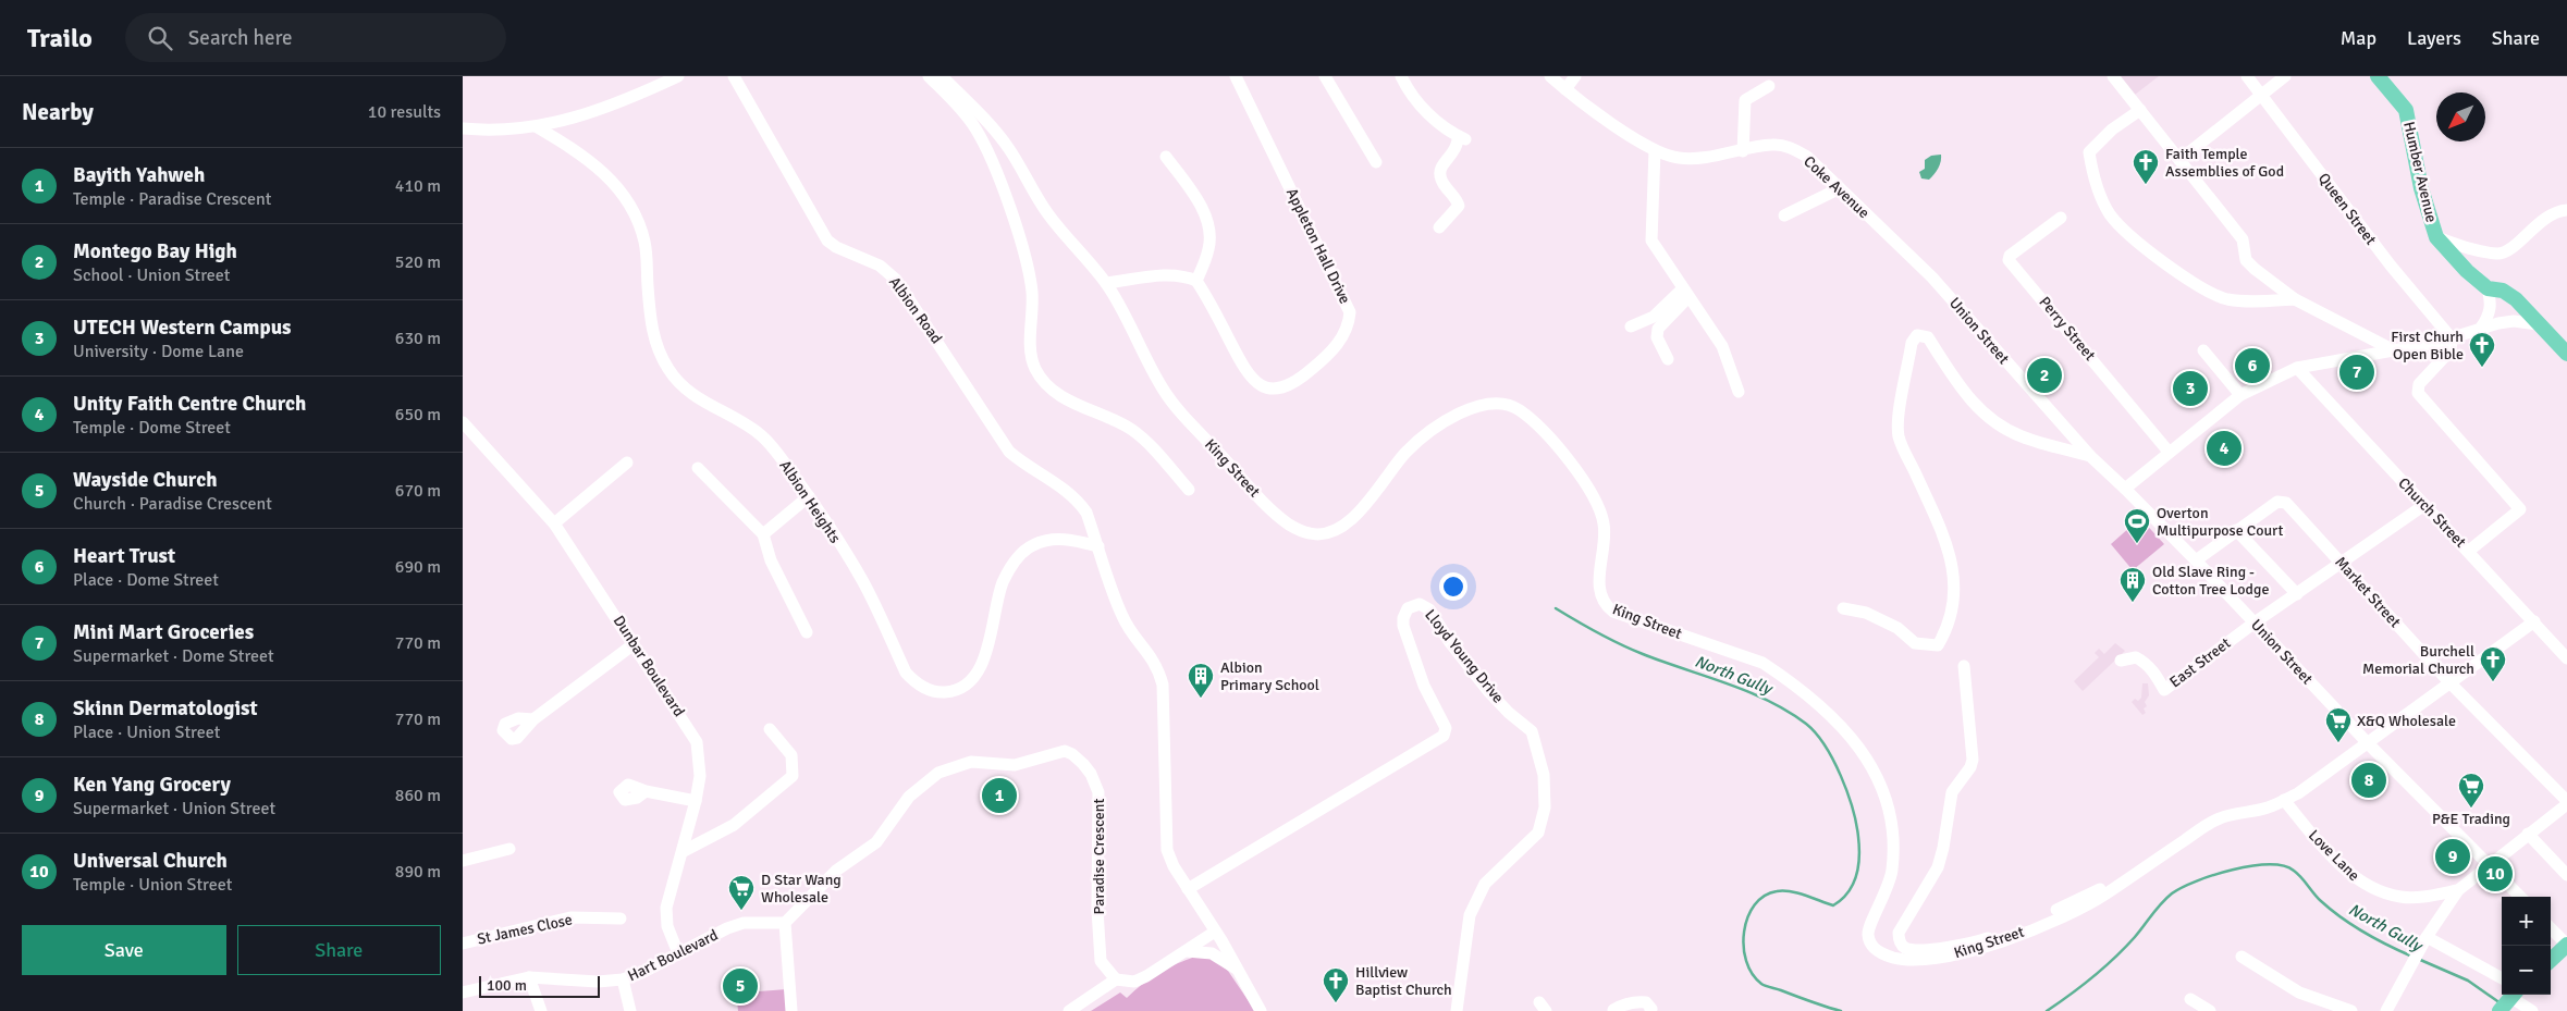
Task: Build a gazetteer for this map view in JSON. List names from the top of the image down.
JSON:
{
  "streets": {
    "main road": ["Humber Avenue"],
    "street": [
      "Coke Avenue",
      "Queen Street",
      "Appleton Hall Drive",
      "Albion Road",
      "Perry Street",
      "Union Street",
      "King Street",
      "Albion Heights",
      "Church Street",
      "Market Street",
      "Lloyd Young Drive",
      "East Street",
      "Dunbar Boulevard",
      "Love Lane",
      "Paradise Crescent",
      "St James Close",
      "Hart Boulevard"
    ]
  },
  "crossings": [
    ["Coke Avenue", "Union Street"],
    ["Albion Road", "Albion Heights"],
    ["Albion Road", "Lloyd Young Drive"],
    ["Union Street", "King Street"],
    ["Union Street", "East Street"],
    ["King Street", "Church Street"],
    ["King Street", "Market Street"],
    ["King Street", "Love Lane"],
    ["Church Street", "East Street"],
    ["Market Street", "East Street"],
    ["Dunbar Boulevard", "Hart Boulevard"],
    ["Paradise Crescent", "Hart Boulevard"]
  ],
  "water": ["North Gully"],
  "places": {
    "church": [
      "Faith Temple Assemblies of God",
      "First Churh Open Bible",
      "Burchell Memorial Church",
      "Hillview Baptist Church"
    ],
    "sports": ["Overton Multipurpose Court"],
    "building": ["Old Slave Ring - Cotton Tree Lodge", "Albion Primary School"],
    "supermarket": ["X&Q Wholesale", "P&E Trading", "D Star Wang Wholesale"]
  },
  "scale_bar": "100 m",
  "north": "bottom left",
  "page": {
    "header": "Trailo",
    "search": "Search here",
    "nav": ["Map", "Layers", "Share"],
    "heading": ["Nearby", "10 results"],
    "list": [
      {
        "mark": "1",
        "name": "Bayith Yahweh",
        "note": "Temple · Paradise Crescent",
        "value": "410 m"
      },
      {
        "mark": "2",
        "name": "Montego Bay High",
        "note": "School · Union Street",
        "value": "520 m"
      },
      {
        "mark": "3",
        "name": "UTECH Western Campus",
        "note": "University · Dome Lane",
        "value": "630 m"
      },
      {
        "mark": "4",
        "name": "Unity Faith Centre Church",
        "note": "Temple · Dome Street",
        "value": "650 m"
      },
      {
        "mark": "5",
        "name": "Wayside Church",
        "note": "Church · Paradise Crescent",
        "value": "670 m"
      },
      {
        "mark": "6",
        "name": "Heart Trust",
        "note": "Place · Dome Street",
        "value": "690 m"
      },
      {
        "mark": "7",
        "name": "Mini Mart Groceries",
        "note": "Supermarket · Dome Street",
        "value": "770 m"
      },
      {
        "mark": "8",
        "name": "Skinn Dermatologist",
        "note": "Place · Union Street",
        "value": "770 m"
      },
      {
        "mark": "9",
        "name": "Ken Yang Grocery",
        "note": "Supermarket · Union Street",
        "value": "860 m"
      },
      {
        "mark": "10",
        "name": "Universal Church",
        "note": "Temple · Union Street",
        "value": "890 m"
      }
    ],
    "pins": [
      "6",
      "7",
      "2",
      "3",
      "4",
      "8",
      "1",
      "9",
      "10",
      "5"
    ],
    "map_buttons": ["+", "−"],
    "buttons": ["Save", "Share"],
    "scale": "100 m"
  }
}
